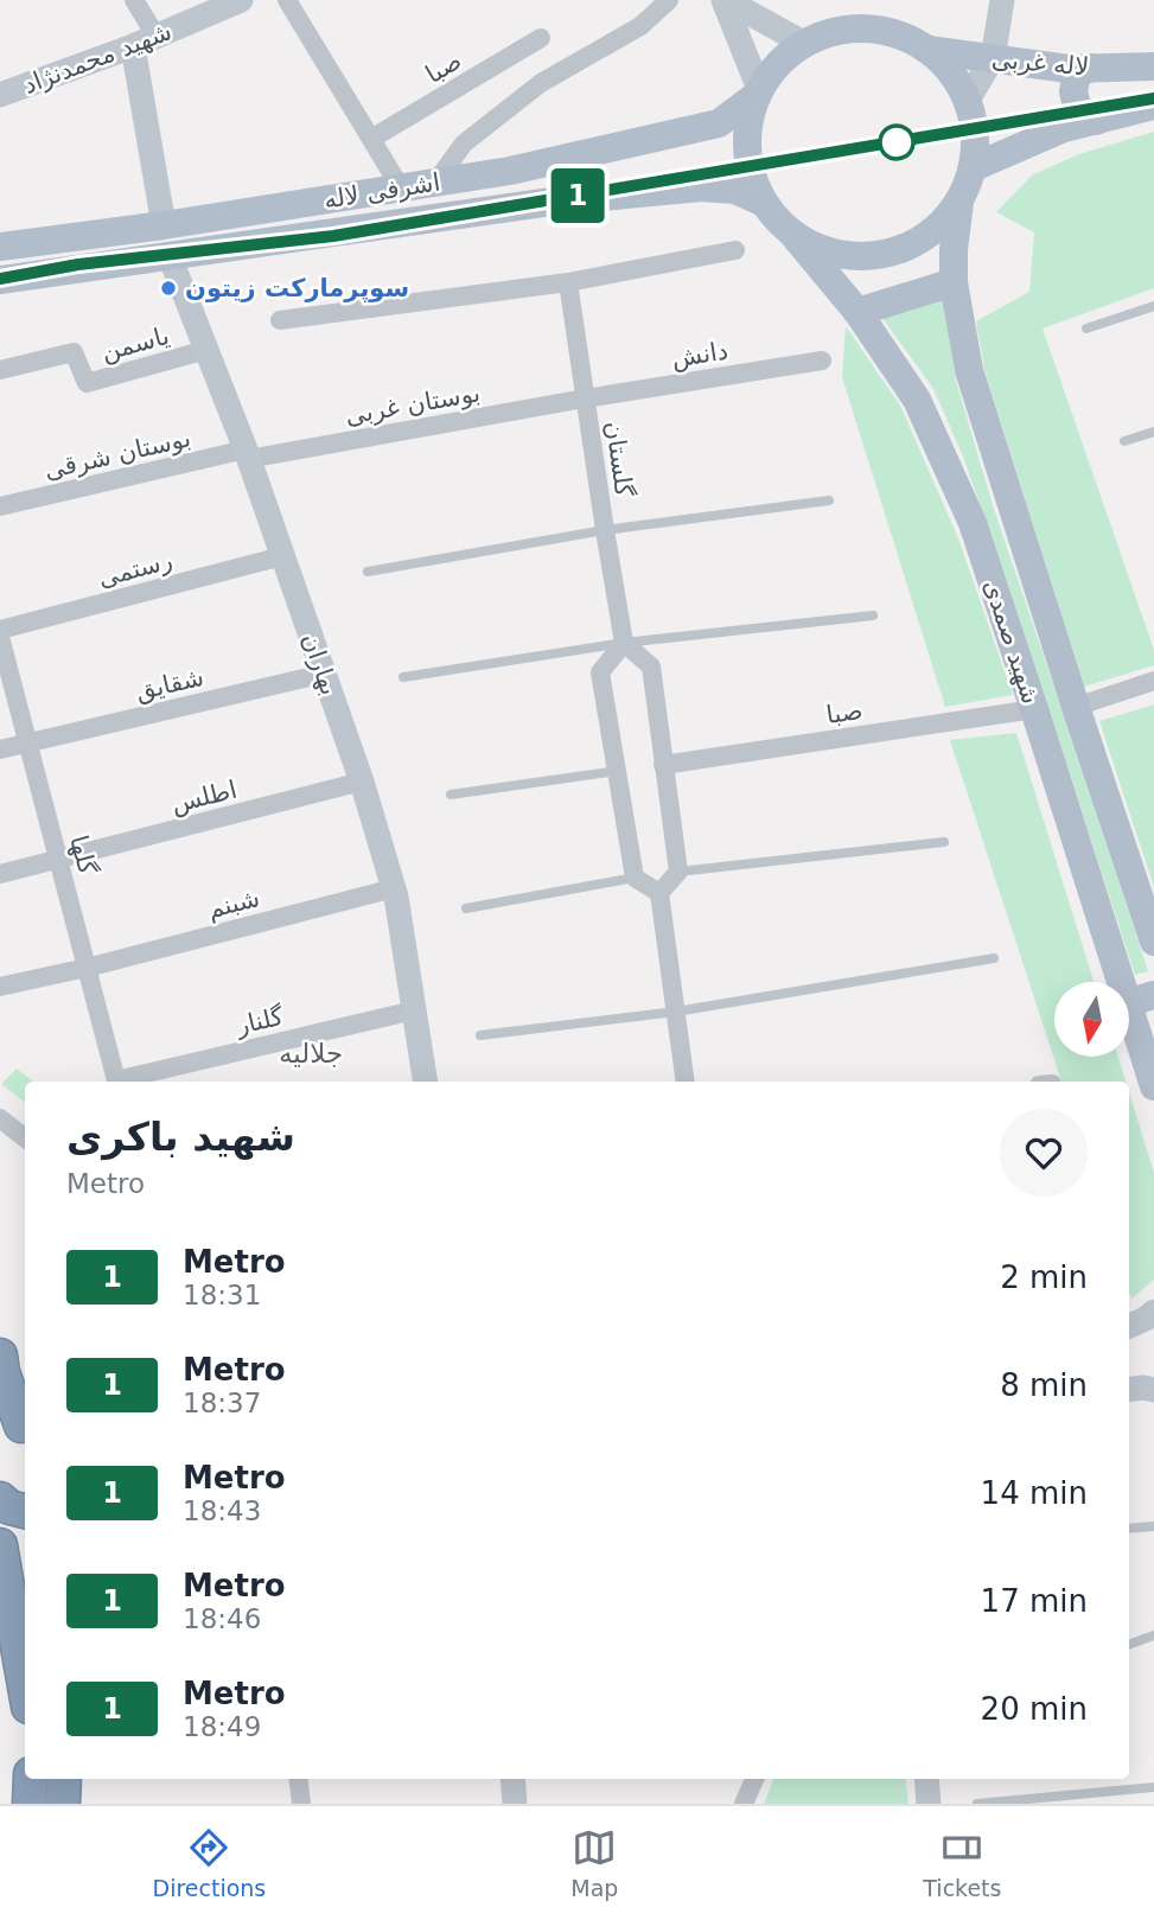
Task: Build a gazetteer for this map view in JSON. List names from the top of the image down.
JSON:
{
  "streets": {
    "main road": [
      "شهید محمدنژاد",
      "لاله غربی",
      "اشرفی لاله",
      "شهید صمدی",
      "بهاران"
    ],
    "street": [
      "صبا",
      "یاسمن",
      "دانش",
      "بوستان غربی",
      "بوستان شرقی",
      "گلستان",
      "رستمی",
      "شقایق",
      "اطلس",
      "گلها",
      "شبنم",
      "گلنار"
    ]
  },
  "crossings": [
    ["لاله غربی", "اشرفی لاله"],
    ["لاله غربی", "شهید صمدی"],
    ["صبا", "شهید صمدی"],
    ["اشرفی لاله", "شهید صمدی"],
    ["اشرفی لاله", "بهاران"],
    ["یاسمن", "بهاران"],
    ["دانش", "بوستان غربی"],
    ["دانش", "گلستان"],
    ["بوستان غربی", "بوستان شرقی"],
    ["بوستان غربی", "گلستان"],
    ["بوستان غربی", "بهاران"],
    ["بوستان شرقی", "بهاران"],
    ["رستمی", "بهاران"],
    ["بهاران", "شقایق"],
    ["بهاران", "اطلس"],
    ["بهاران", "شبنم"],
    ["بهاران", "گلنار"],
    ["شقایق", "گلها"],
    ["اطلس", "گلها"],
    ["گلها", "شبنم"]
  ],
  "districts": ["جلالیه"],
  "places": ["سوپرمارکت زیتون"],
  "lines": ["metro line 1"],
  "north": "bottom",
  "page": {
    "on_map": "1",
    "heading": ["شهید باکری", "Metro"],
    "list": [
      {
        "mark": "1",
        "name": "Metro",
        "note": "18:31",
        "value": "2 min"
      },
      {
        "mark": "1",
        "name": "Metro",
        "note": "18:37",
        "value": "8 min"
      },
      {
        "mark": "1",
        "name": "Metro",
        "note": "18:43",
        "value": "14 min"
      },
      {
        "mark": "1",
        "name": "Metro",
        "note": "18:46",
        "value": "17 min"
      },
      {
        "mark": "1",
        "name": "Metro",
        "note": "18:49",
        "value": "20 min"
      }
    ],
    "tabs": ["Directions", "Map", "Tickets"]
  }
}
